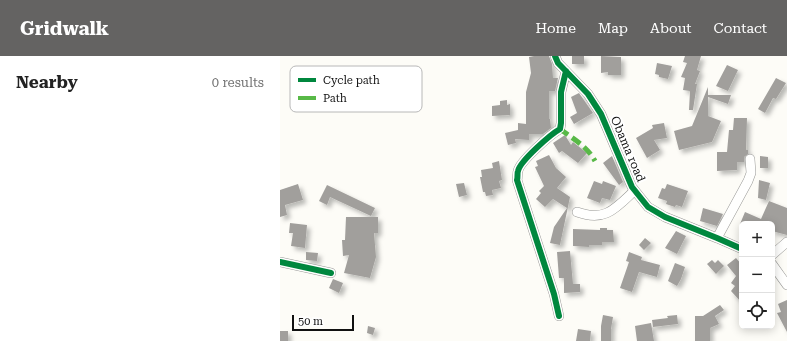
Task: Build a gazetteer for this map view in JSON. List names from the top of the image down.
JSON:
{
  "streets": {
    "street": ["Obama road"]
  },
  "legend": ["Cycle path", "Path"],
  "scale_bar": "50 m",
  "page": {
    "header": "Gridwalk",
    "nav": [
      "Home",
      "Map",
      "About",
      "Contact"
    ],
    "heading": ["Nearby", "0 results"],
    "map_buttons": ["+", "−"],
    "scale": "50 m"
  }
}
